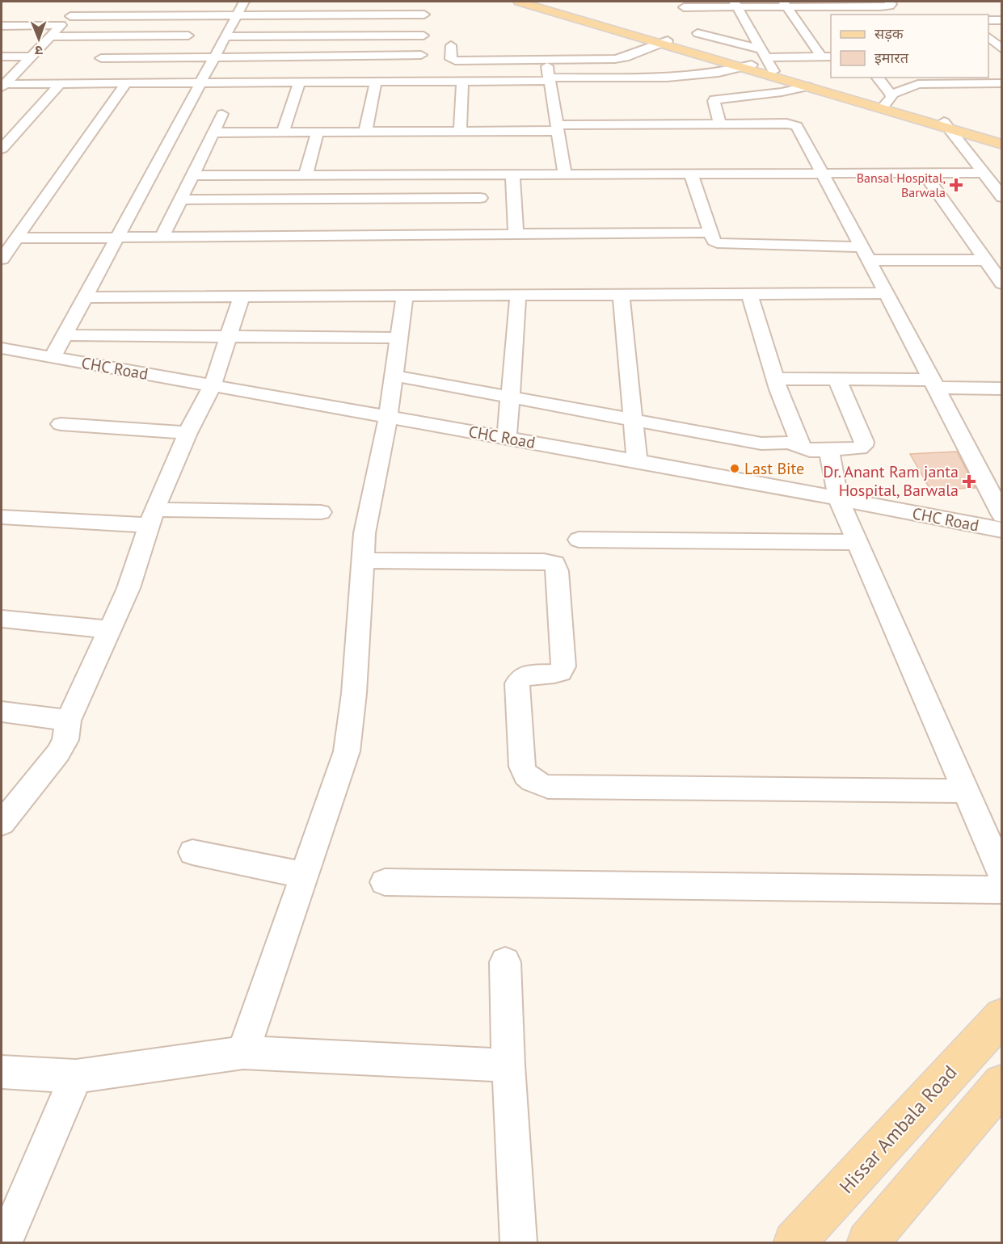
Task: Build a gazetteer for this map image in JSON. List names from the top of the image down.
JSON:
{
  "streets": {
    "main road": ["Hissar Ambala Road"],
    "street": ["CHC Road"]
  },
  "places": {
    "health": ["Bansal Hospital, Barwala", "Dr. Anant Ram janta Hospital, Barwala"],
    "other": ["Last Bite"]
  },
  "legend": ["सड़क", "इमारत"],
  "north": "bottom"
}
